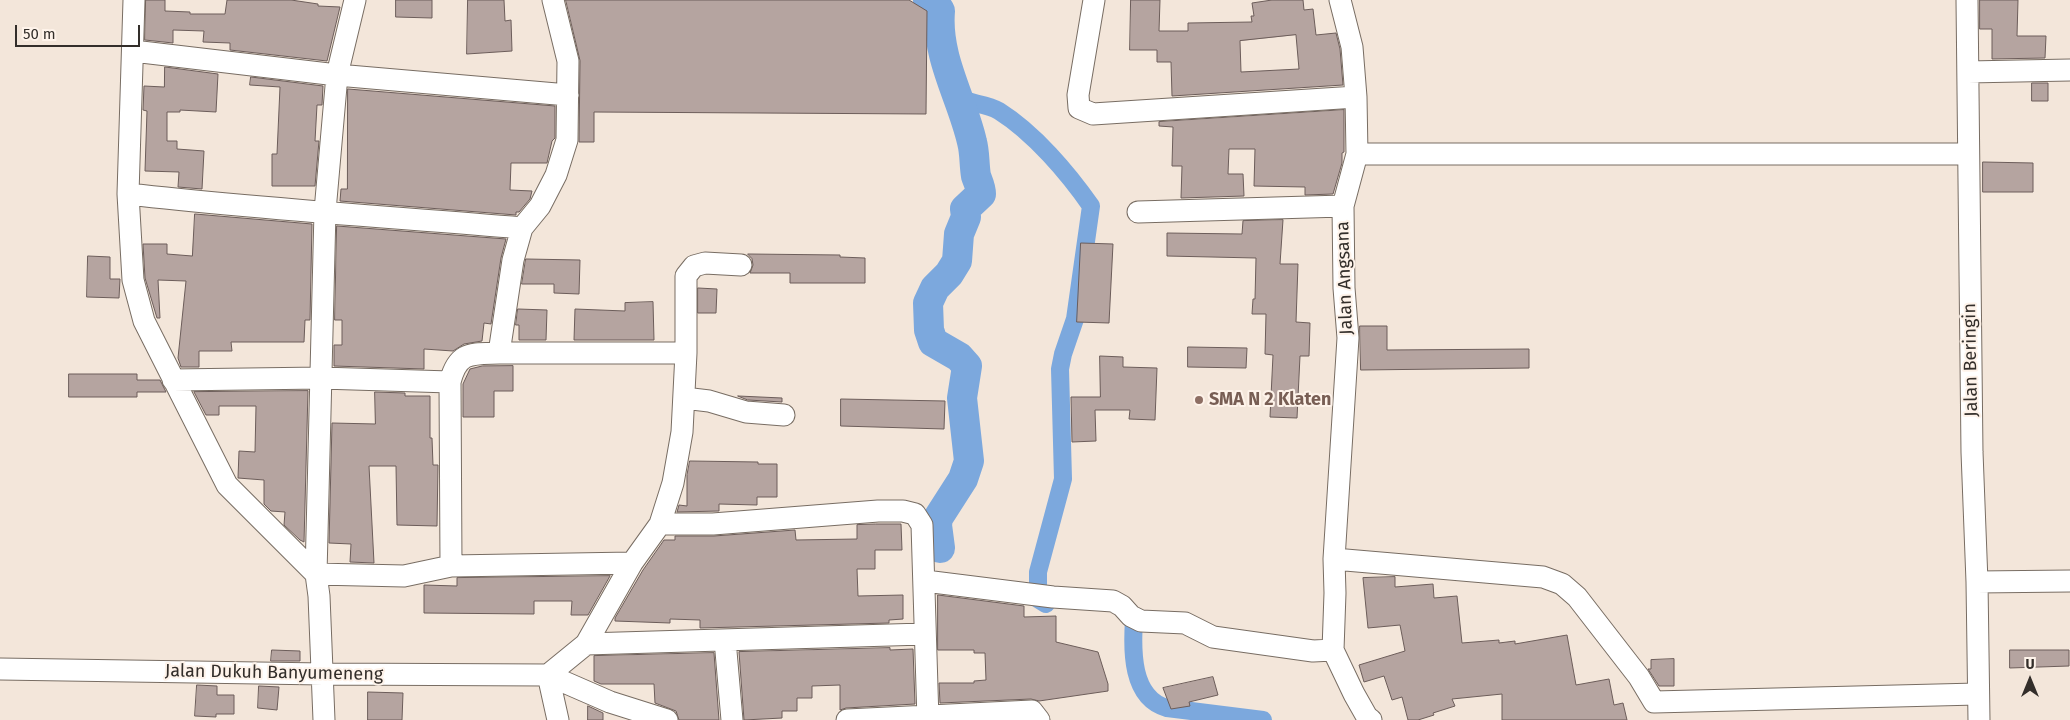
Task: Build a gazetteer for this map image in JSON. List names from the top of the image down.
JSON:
{
  "streets": {
    "street": ["Jalan Angsana", "Jalan Beringin", "Jalan Dukuh Banyumeneng"]
  },
  "places": ["SMA N 2 Klaten"],
  "scale_bar": "50 m",
  "north": "top"
}
